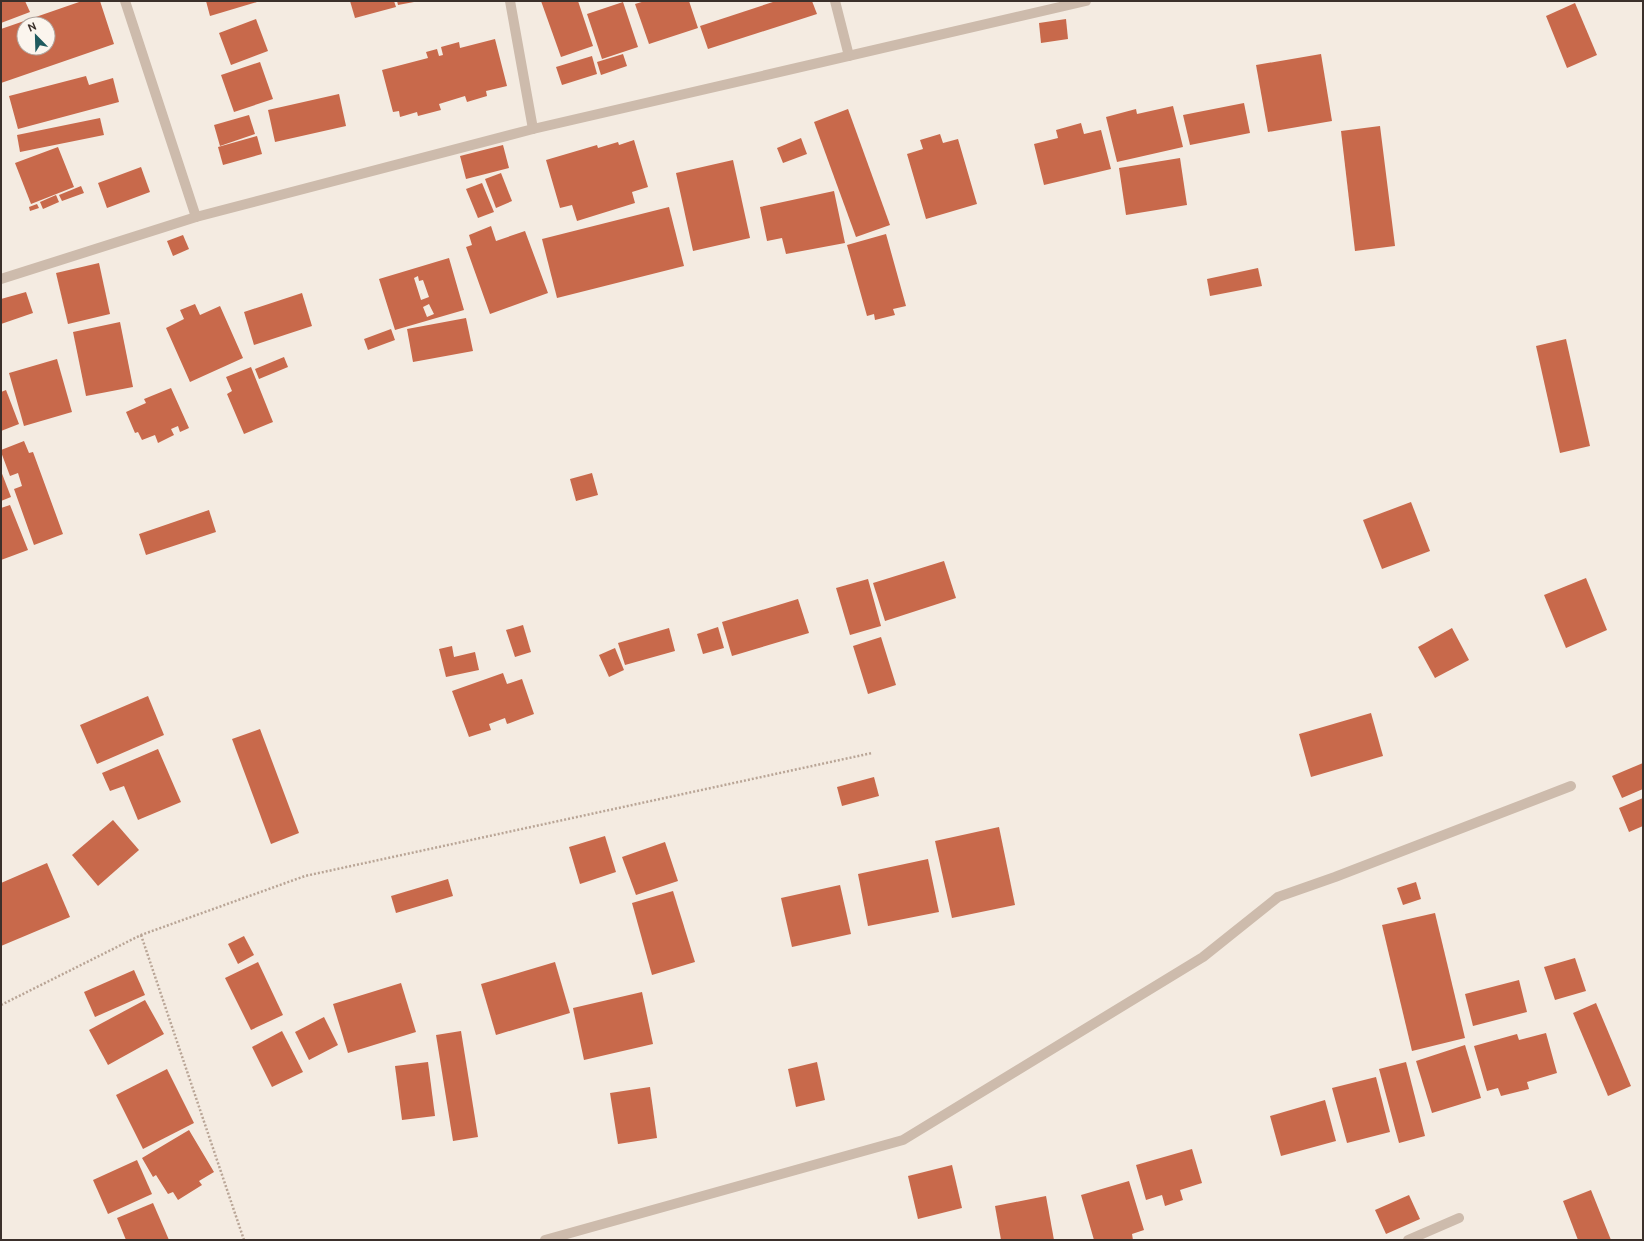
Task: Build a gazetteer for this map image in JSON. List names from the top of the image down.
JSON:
{
  "north": "top left"
}
